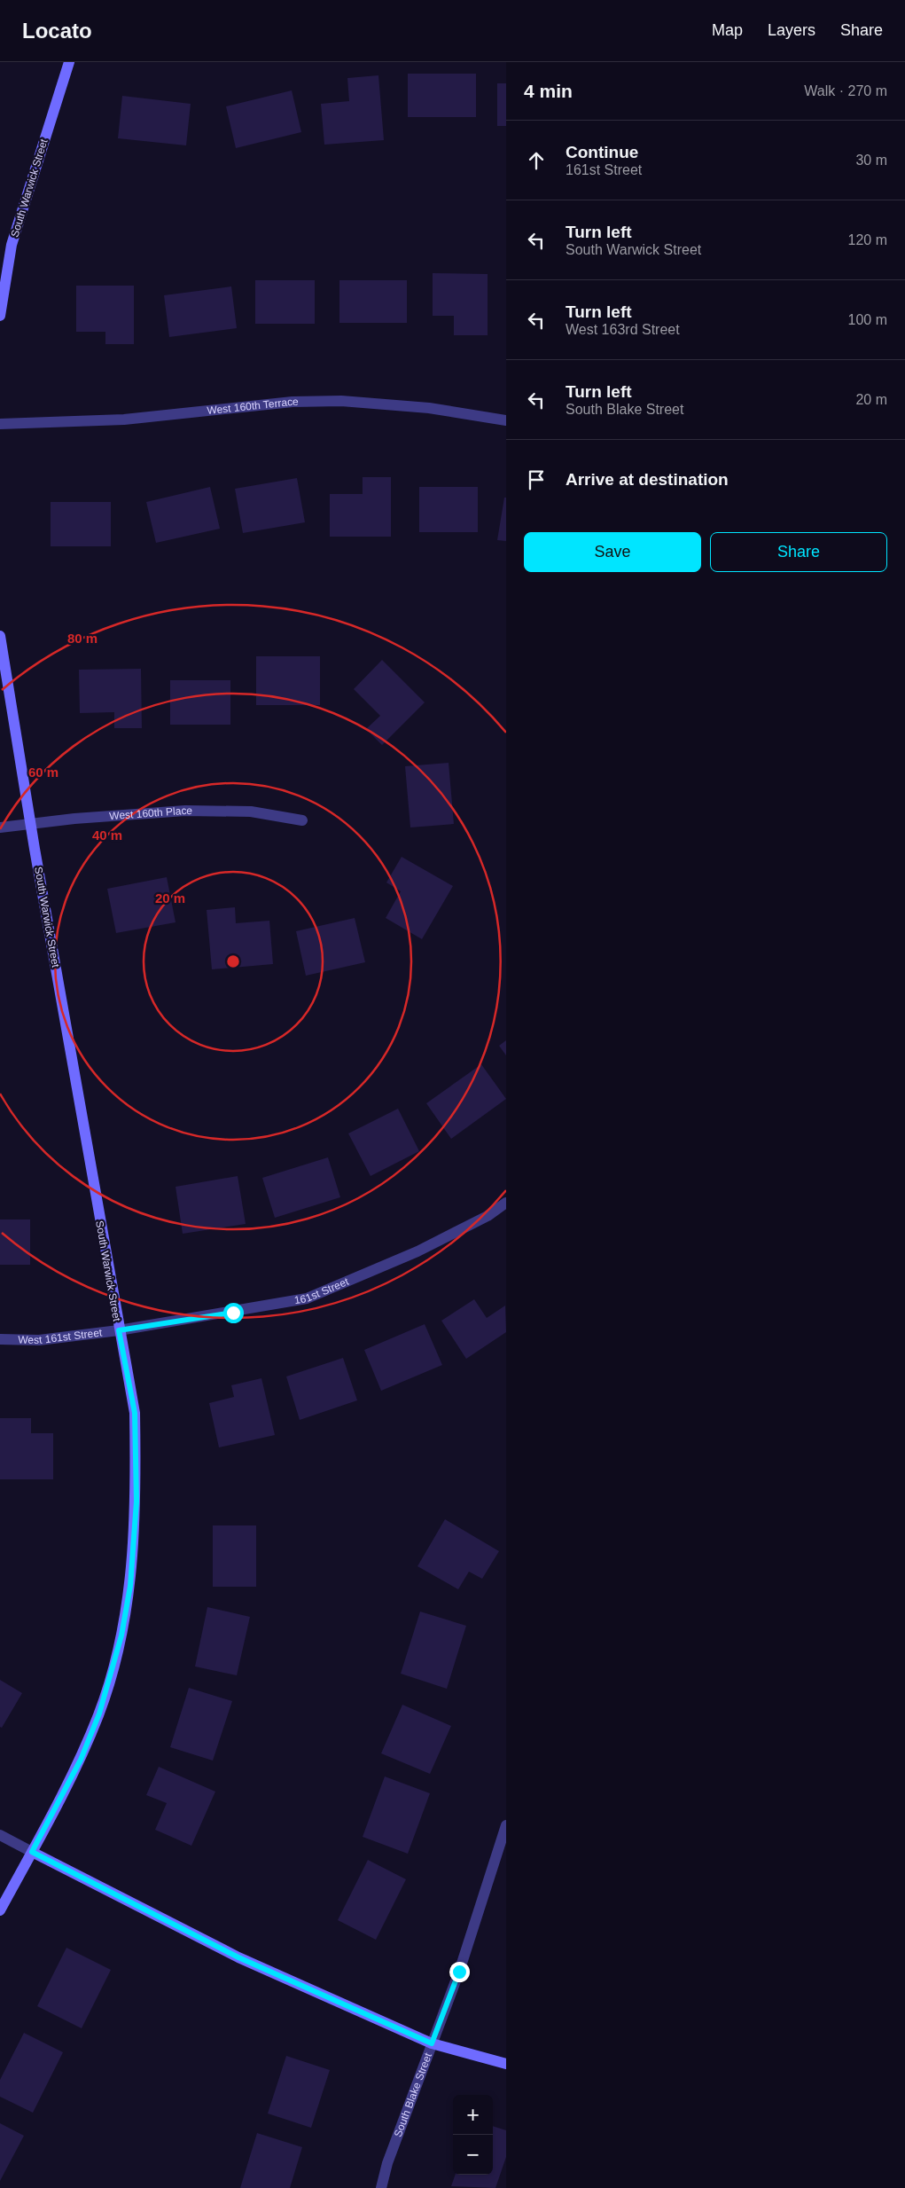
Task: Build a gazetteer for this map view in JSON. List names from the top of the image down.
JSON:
{
  "streets": {
    "street": [
      "South Warwick Street",
      "West 160th Terrace",
      "West 160th Place",
      "161st Street",
      "West 161st Street",
      "South Blake Street"
    ]
  },
  "crossings": [
    ["South Warwick Street", "West 160th Place"],
    ["South Warwick Street", "161st Street"],
    ["South Warwick Street", "West 161st Street"],
    ["161st Street", "West 161st Street"]
  ],
  "page": {
    "header": "Locato",
    "nav": ["Map", "Layers", "Share"],
    "heading": ["4 min", "Walk · 270 m"],
    "list": [
      ["Continue", "161st Street", "30 m"],
      ["Turn left", "South Warwick Street", "120 m"],
      ["Turn left", "West 163rd Street", "100 m"],
      ["Turn left", "South Blake Street", "20 m"],
      "Arrive at destination"
    ],
    "buttons": ["Save", "Share"],
    "map_buttons": ["+", "−"]
  },
  "rings": [
    "80 m",
    "60 m",
    "40 m",
    "20 m"
  ]
}
